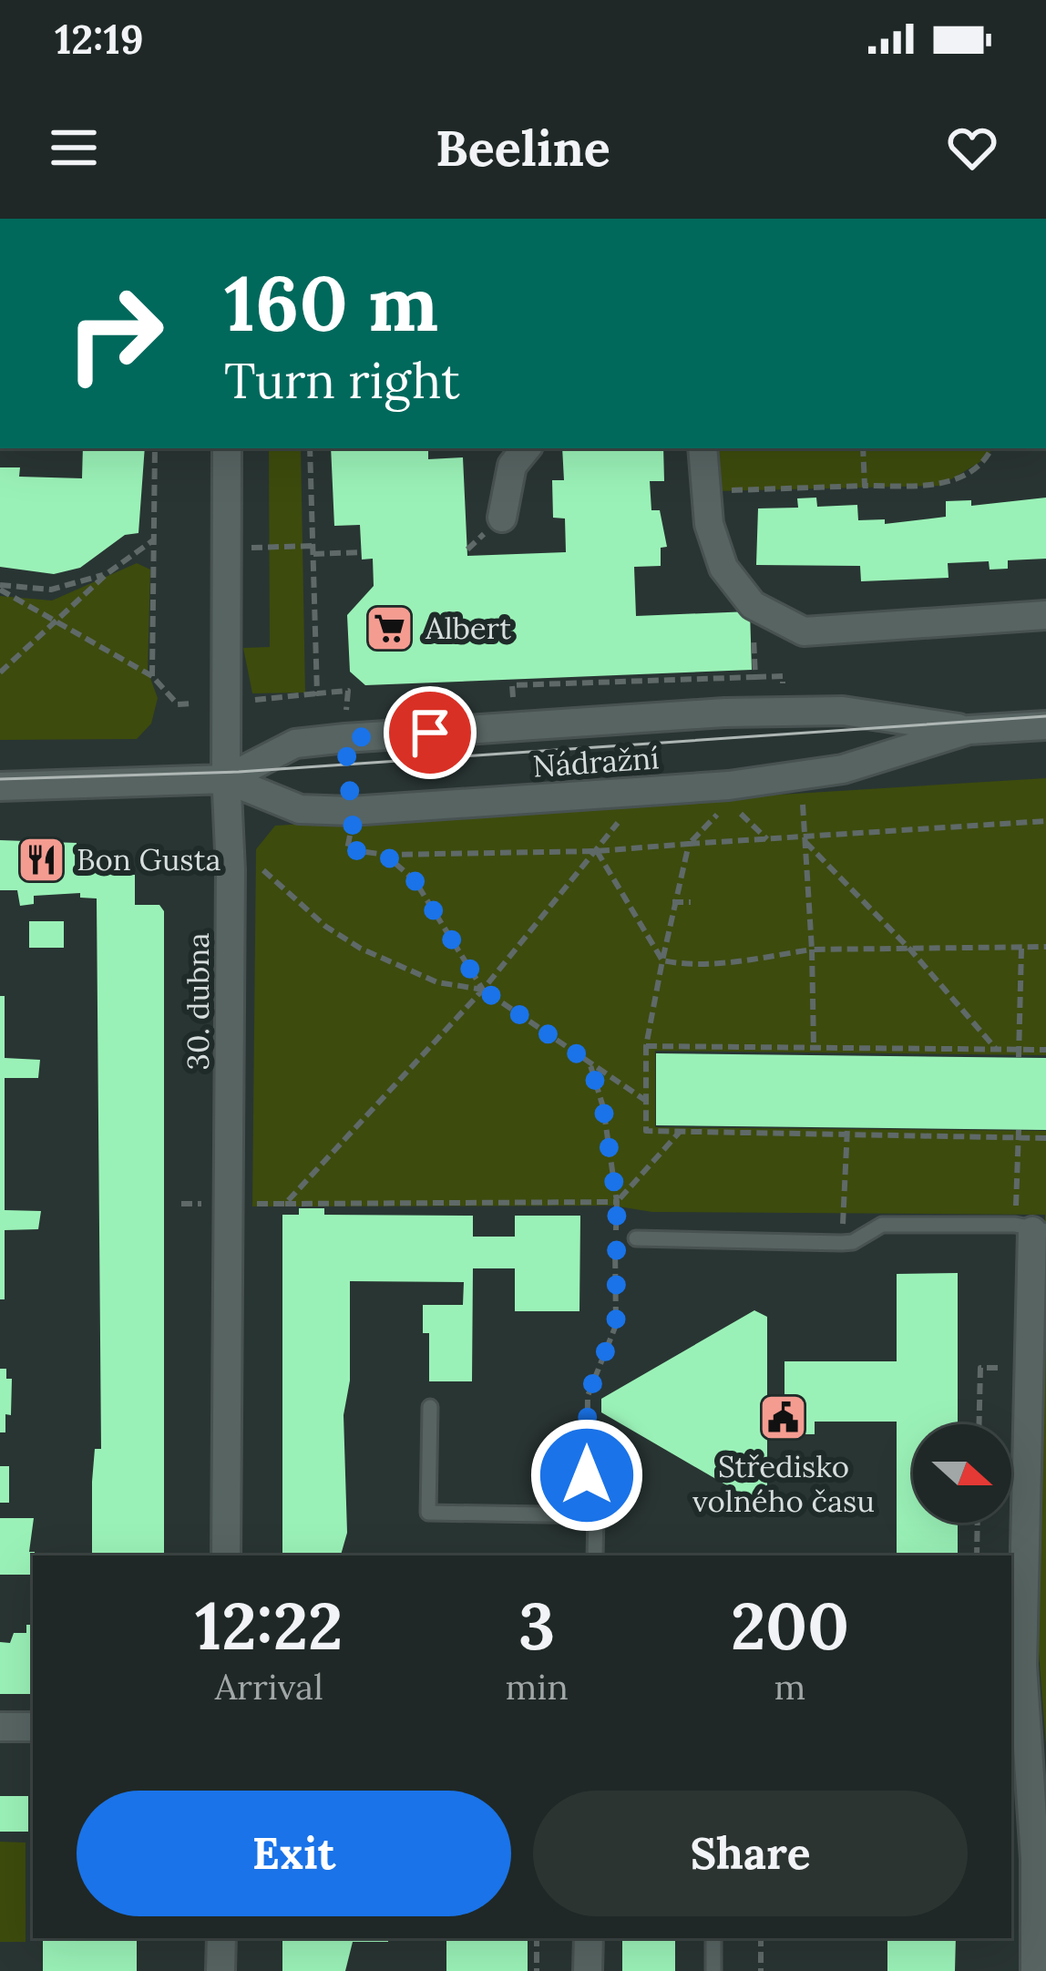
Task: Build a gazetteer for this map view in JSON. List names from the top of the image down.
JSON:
{
  "streets": {
    "street": ["Nádražní", "30. dubna"]
  },
  "crossings": [
    ["Nádražní", "30. dubna"]
  ],
  "places": {
    "supermarket": ["Albert"],
    "restaurant": ["Bon Gusta"],
    "public building": ["Středisko volného času"]
  },
  "north": "right",
  "page": {
    "status": "12:19",
    "header": "Beeline",
    "turn": ["160 m", "Turn right"],
    "eta": [
      "12:22",
      "Arrival",
      "3",
      "min",
      "200",
      "m"
    ],
    "buttons": ["Exit", "Share"]
  }
}
